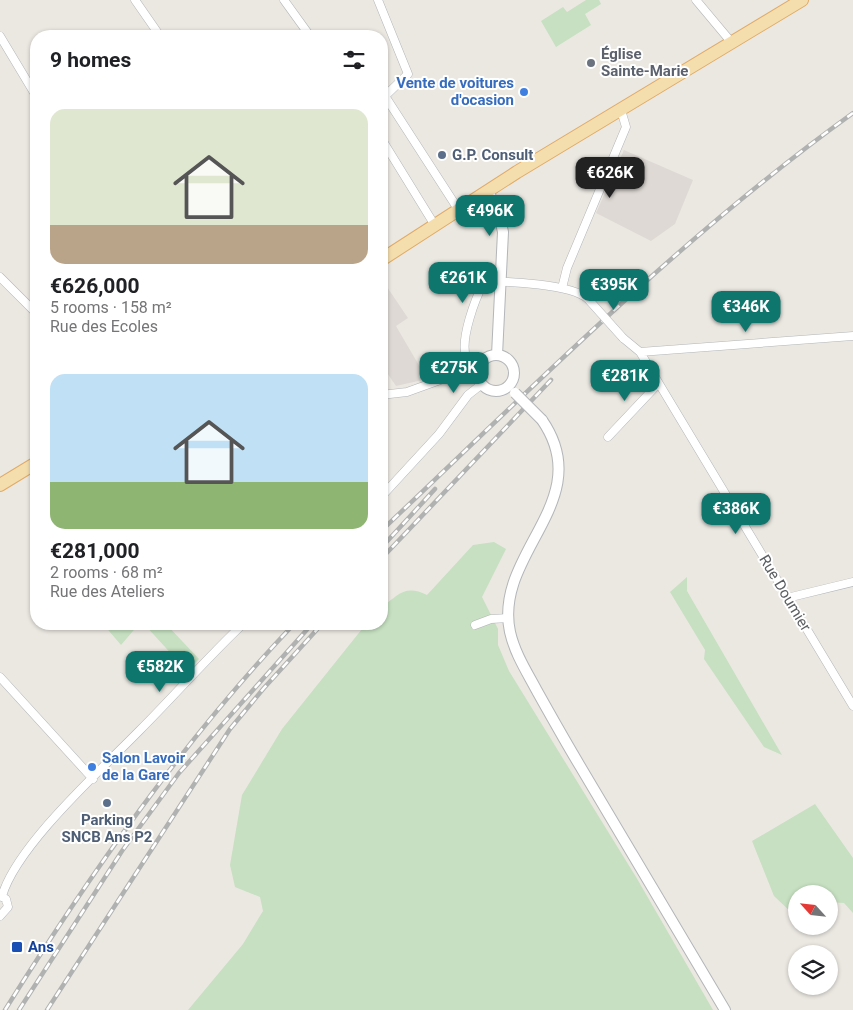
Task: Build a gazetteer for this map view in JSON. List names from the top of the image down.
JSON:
{
  "streets": {
    "street": ["Rue Doumier"]
  },
  "places": {
    "other": [
      "Église Sainte-Marie",
      "Vente de voitures d'ocasion",
      "G.P. Consult",
      "Salon Lavoir de la Gare",
      "Parking SNCB Ans P2"
    ],
    "transit": ["Ans"]
  },
  "north": "top left",
  "page": {
    "heading": "9 homes",
    "list": [
      {
        "name": "€626,000",
        "note": "5 rooms · 158 m² · Rue des Ecoles"
      },
      {
        "name": "€281,000",
        "note": "2 rooms · 68 m² · Rue des Ateliers"
      }
    ],
    "price": [
      "€626K",
      "€496K",
      "€261K",
      "€395K",
      "€346K",
      "€275K",
      "€281K",
      "€386K",
      "€582K"
    ]
  }
}
